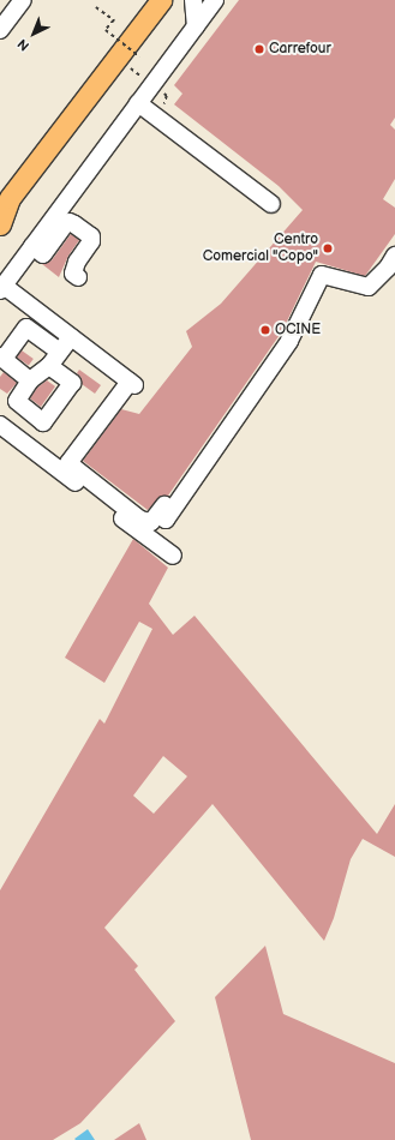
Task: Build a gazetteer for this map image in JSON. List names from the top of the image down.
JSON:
{
  "places": ["Carrefour", "Centro Comercial \"Copo\"", "OCINE"],
  "north": "bottom left"
}
